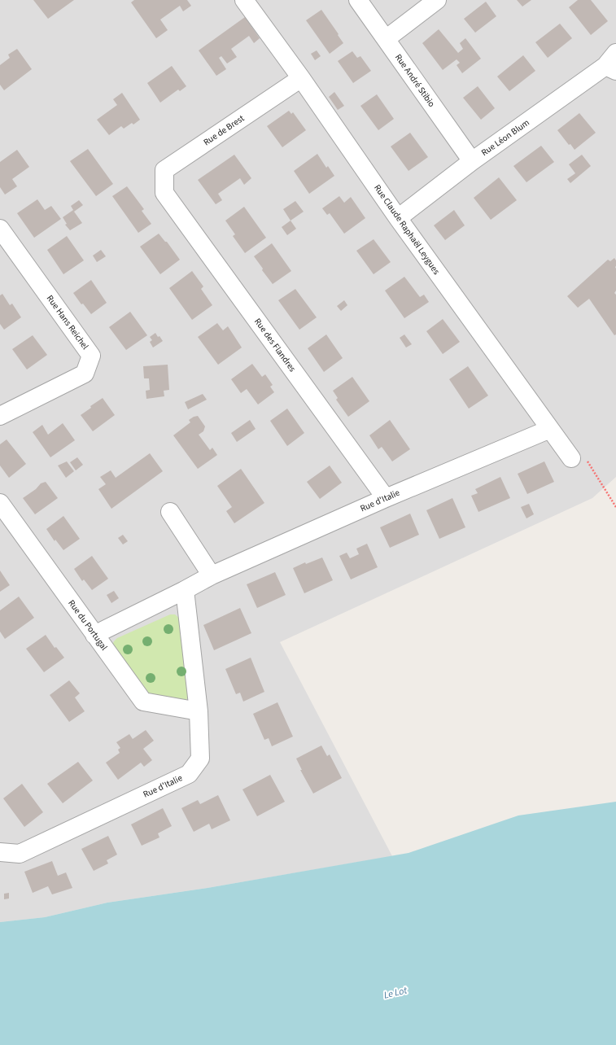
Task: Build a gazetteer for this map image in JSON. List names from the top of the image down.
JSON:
{
  "streets": {
    "street": [
      "Rue André Stibio",
      "Rue de Brest",
      "Rue Léon Blum",
      "Rue Claude Raphaël Leygues",
      "Rue Hans Reichel",
      "Rue des Flandres",
      "Rue d'Italie",
      "Rue du Portugal"
    ]
  },
  "crossings": [
    ["Rue André Stibio", "Rue Léon Blum"],
    ["Rue de Brest", "Rue Claude Raphaël Leygues"],
    ["Rue de Brest", "Rue des Flandres"],
    ["Rue Léon Blum", "Rue Claude Raphaël Leygues"],
    ["Rue Claude Raphaël Leygues", "Rue d'Italie"],
    ["Rue des Flandres", "Rue d'Italie"],
    ["Rue d'Italie", "Rue du Portugal"]
  ],
  "water": ["Le Lot"]
}
